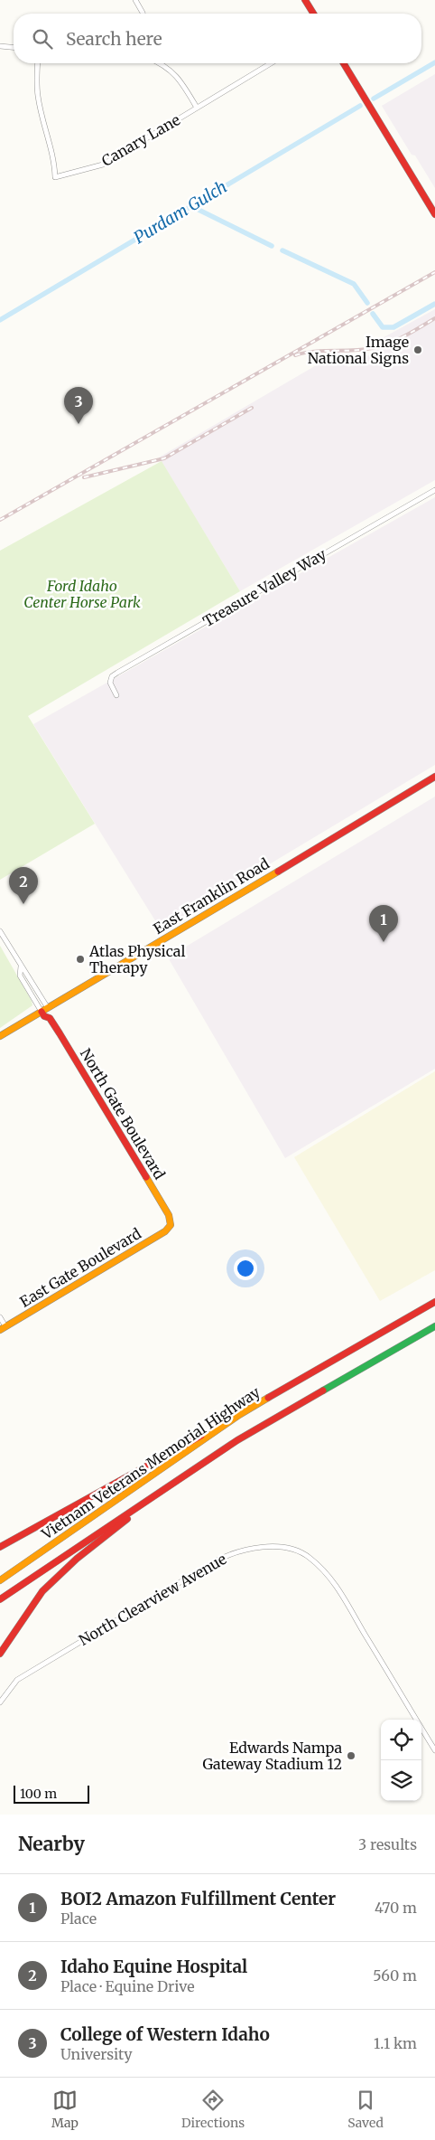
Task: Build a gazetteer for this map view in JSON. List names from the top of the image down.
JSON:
{
  "streets": {
    "main road": [
      "East Franklin Road",
      "North Gate Boulevard",
      "East Gate Boulevard",
      "Vietnam Veterans Memorial Highway"
    ],
    "street": ["Canary Lane", "Treasure Valley Way", "North Clearview Avenue"]
  },
  "crossings": [
    ["East Franklin Road", "North Gate Boulevard"],
    ["North Gate Boulevard", "East Gate Boulevard"]
  ],
  "water": ["Purdam Gulch"],
  "parks": ["Ford Idaho Center Horse Park"],
  "places": ["Image National Signs", "Atlas Physical Therapy", "Edwards Nampa Gateway Stadium 12"],
  "scale_bar": "100 m",
  "page": {
    "search": "Search here",
    "pins": ["3", "2", "1"],
    "scale": "100 m",
    "heading": ["Nearby", "3 results"],
    "list": [
      {
        "mark": "1",
        "name": "BOI2 Amazon Fulfillment Center",
        "note": "Place",
        "value": "470 m"
      },
      {
        "mark": "2",
        "name": "Idaho Equine Hospital",
        "note": "Place · Equine Drive",
        "value": "560 m"
      },
      {
        "mark": "3",
        "name": "College of Western Idaho",
        "note": "University",
        "value": "1.1 km"
      }
    ],
    "nav": ["Map", "Directions", "Saved"]
  }
}
